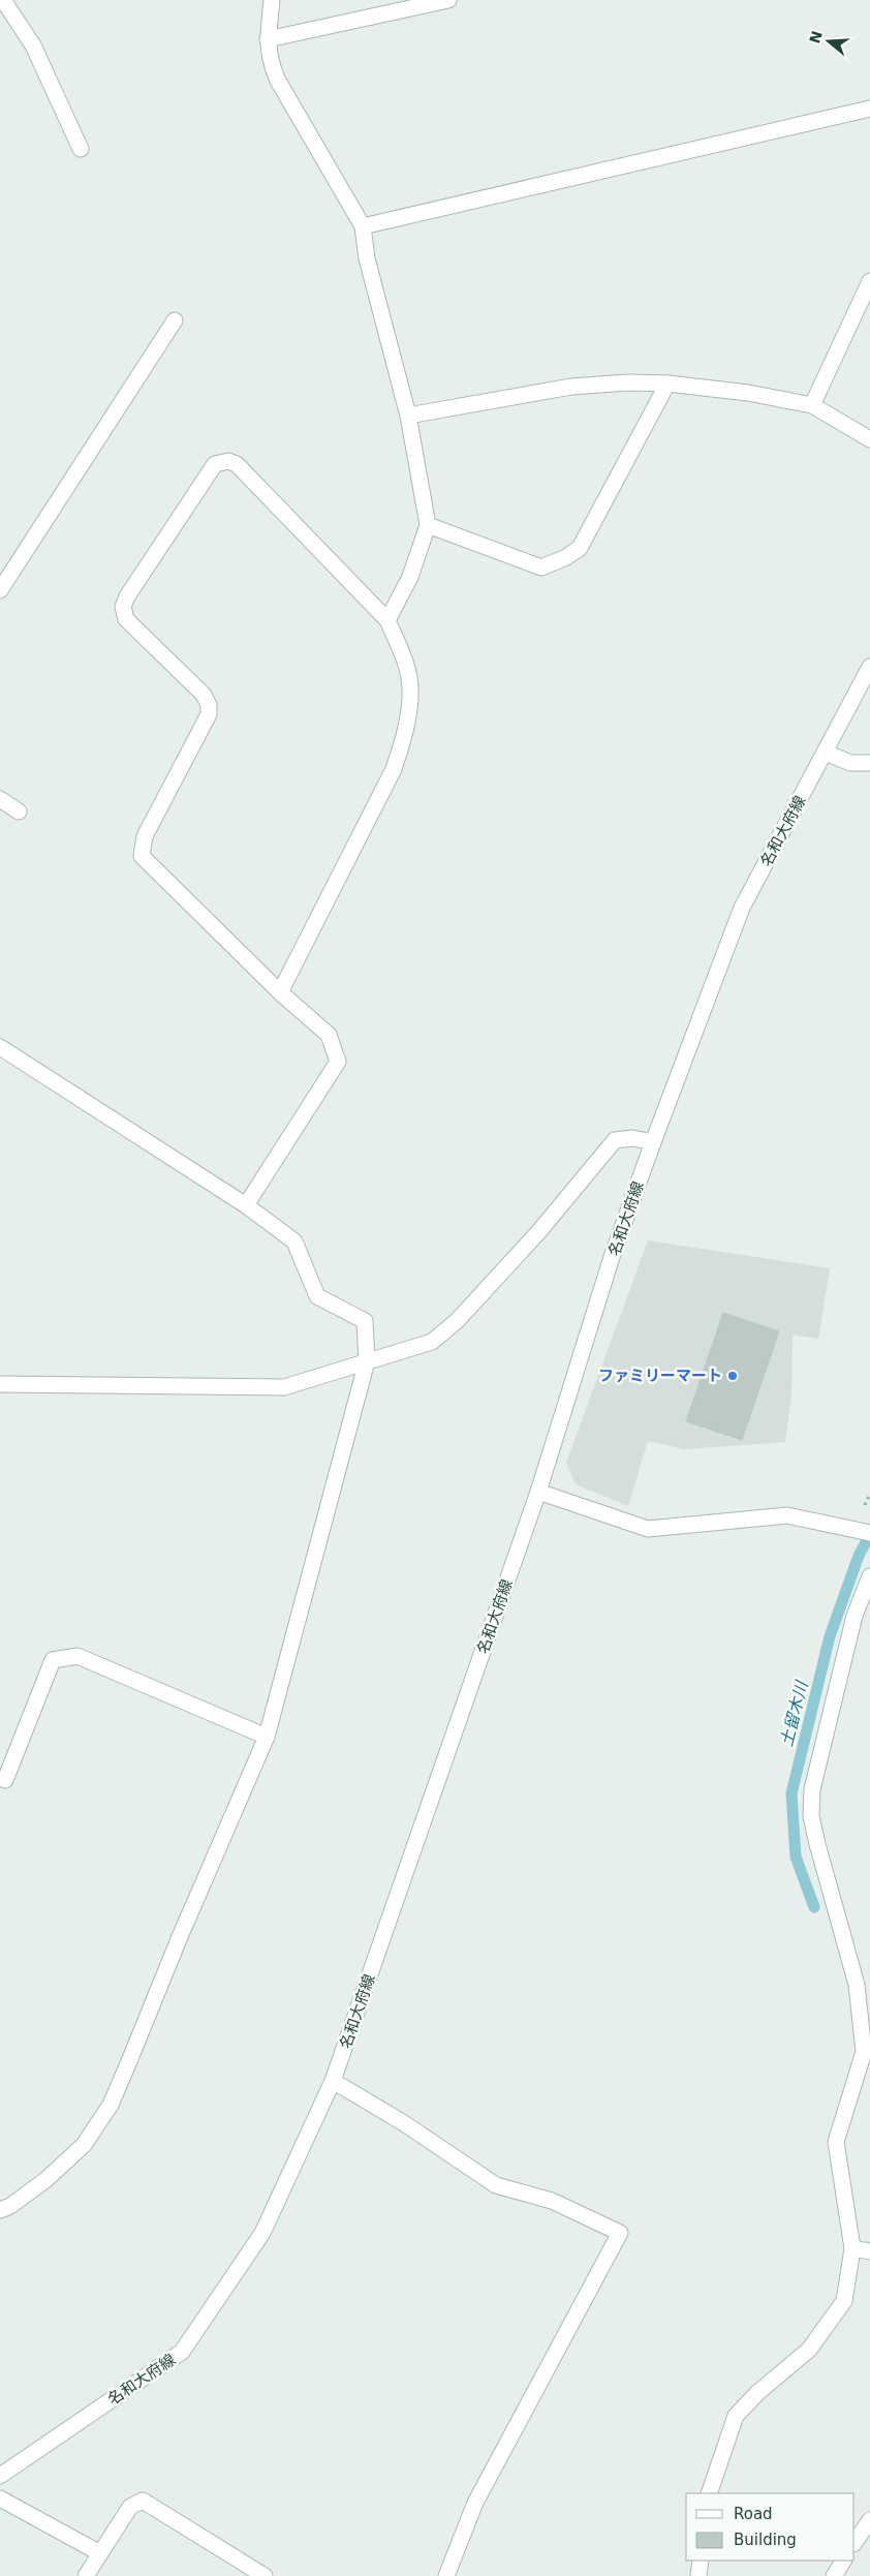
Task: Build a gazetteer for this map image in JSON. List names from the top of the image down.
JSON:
{
  "streets": {
    "street": ["名和大府線"]
  },
  "water": ["土留木川"],
  "places": ["ファミリーマート"],
  "legend": ["Road", "Building"],
  "north": "left"
}
